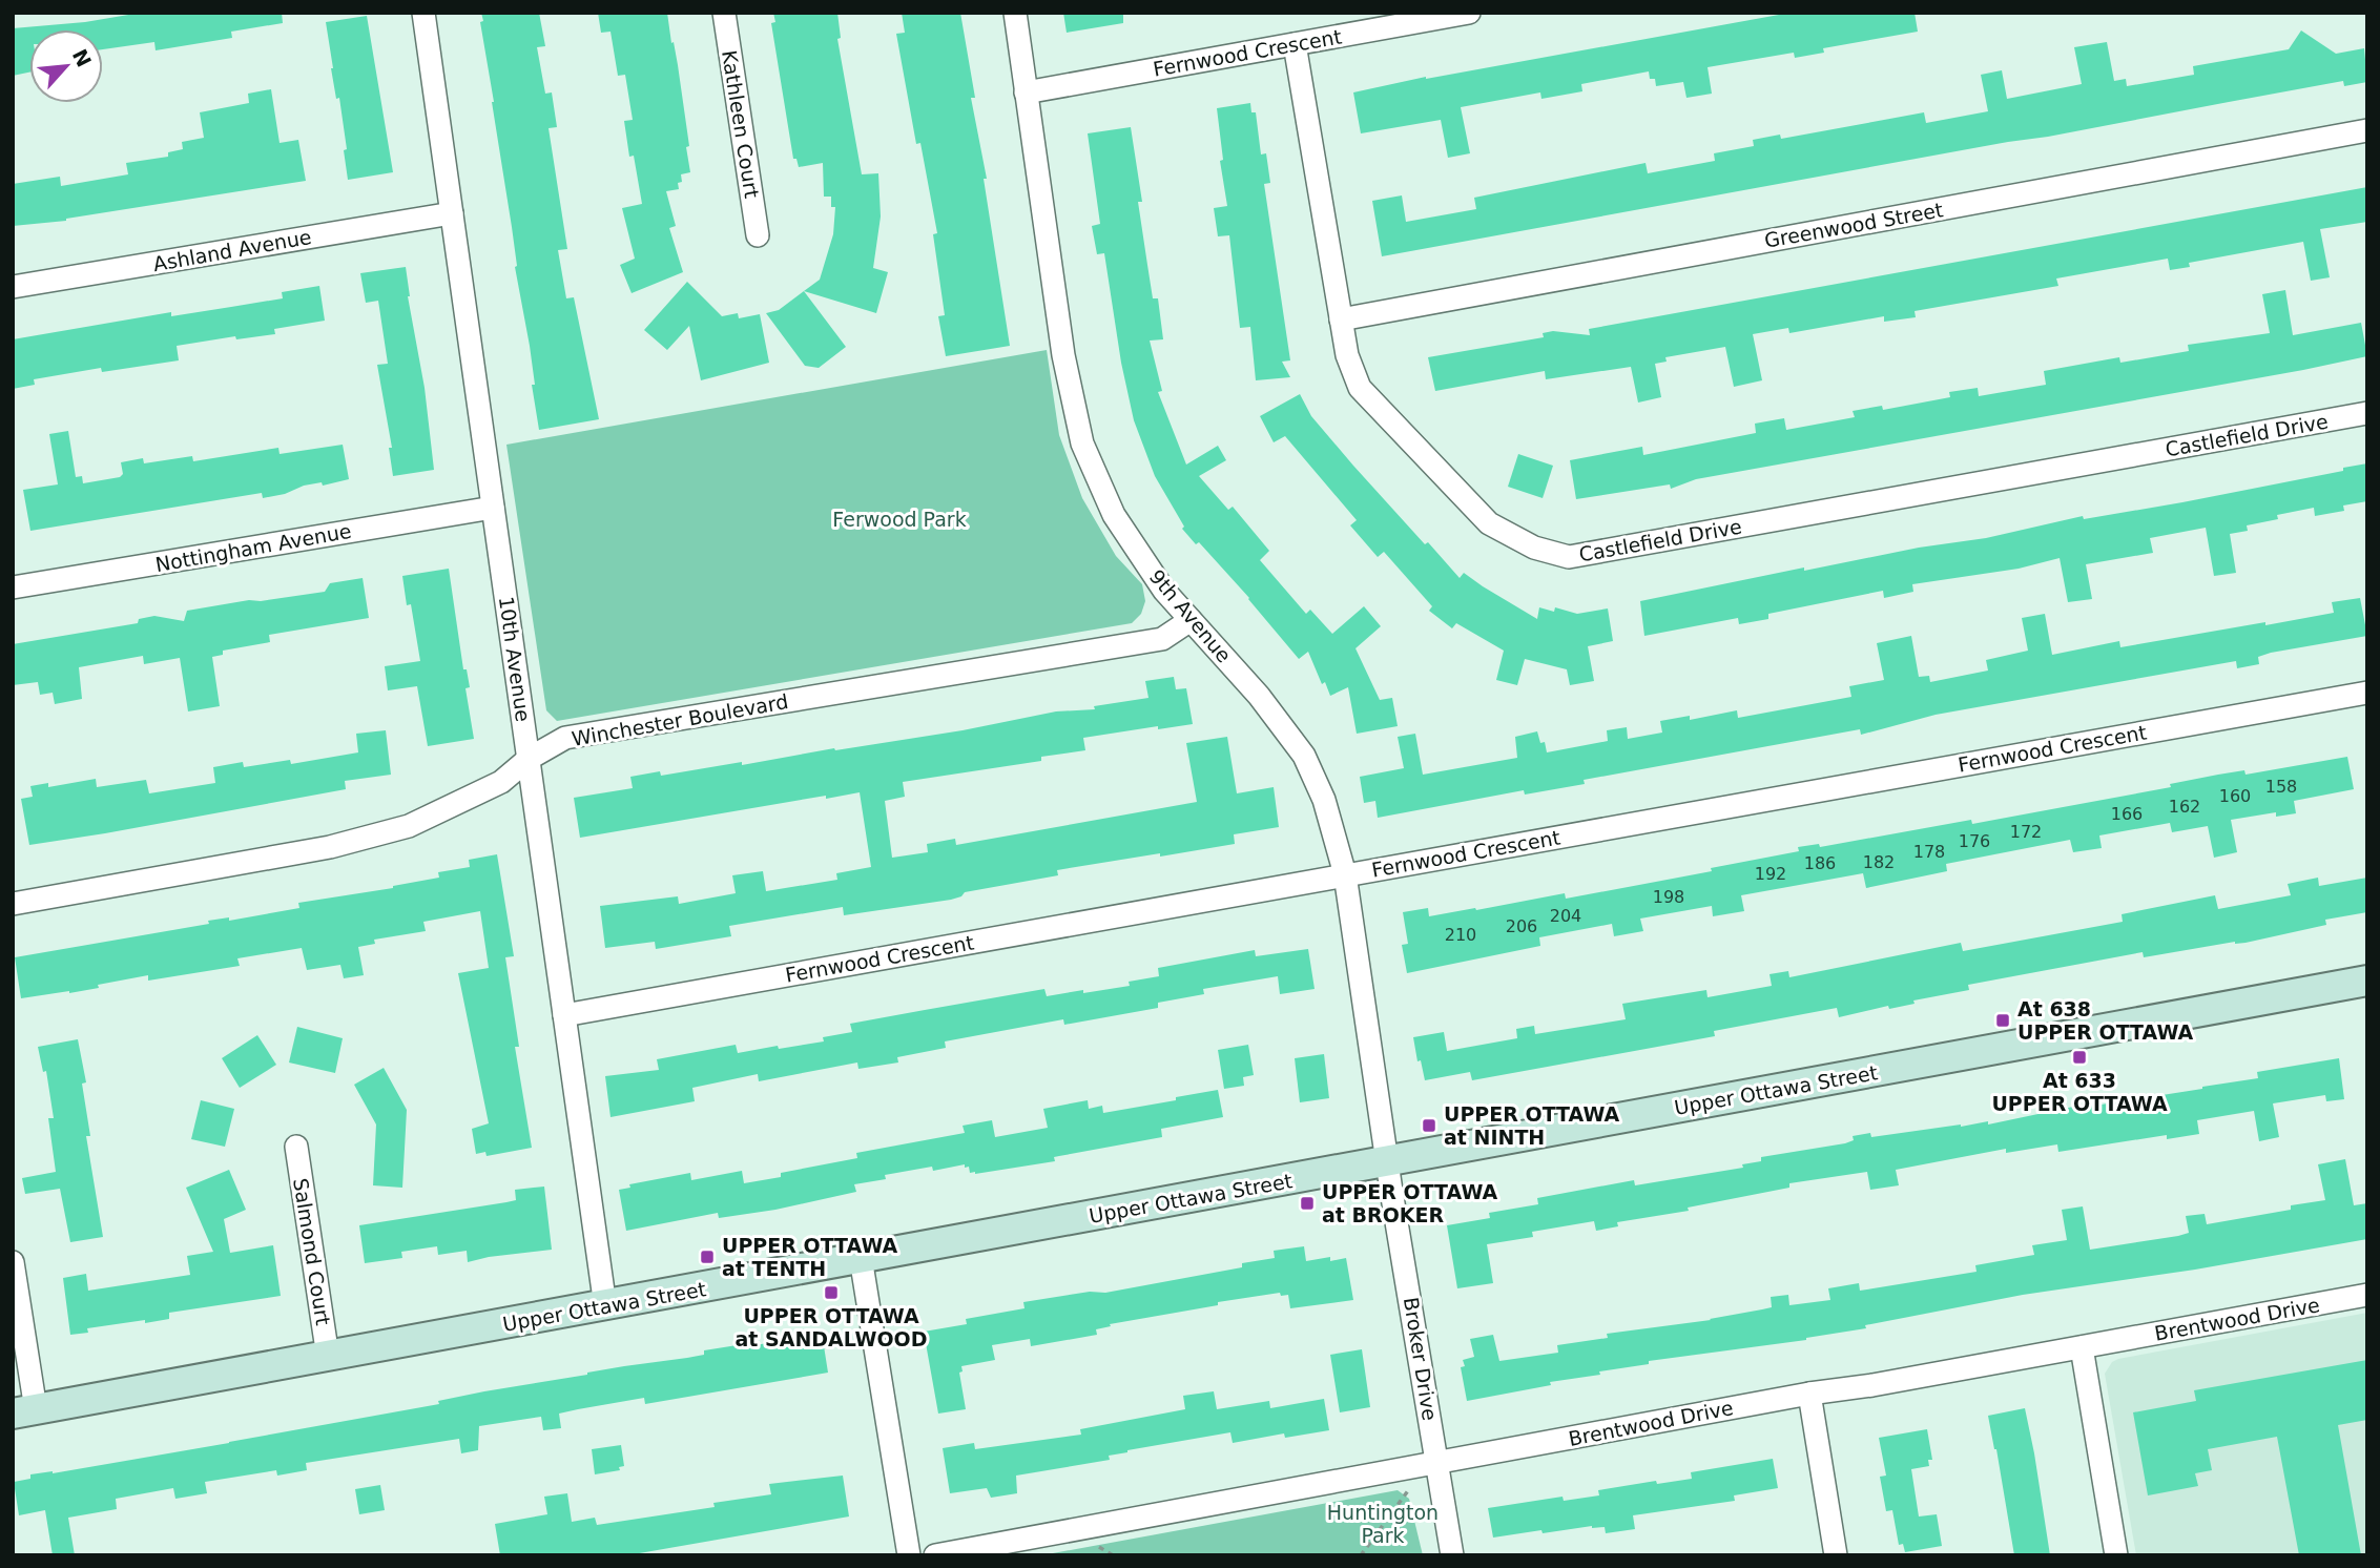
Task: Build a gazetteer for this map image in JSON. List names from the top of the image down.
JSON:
{
  "streets": {
    "main road": ["Upper Ottawa Street"],
    "street": [
      "Fernwood Crescent",
      "Kathleen Court",
      "Greenwood Street",
      "Ashland Avenue",
      "Castlefield Drive",
      "Nottingham Avenue",
      "9th Avenue",
      "10th Avenue",
      "Winchester Boulevard",
      "Salmond Court",
      "Brentwood Drive",
      "Broker Drive"
    ]
  },
  "crossings": [
    ["Fernwood Crescent", "Castlefield Drive"],
    ["Fernwood Crescent", "9th Avenue"],
    ["Fernwood Crescent", "10th Avenue"],
    ["Greenwood Street", "Castlefield Drive"],
    ["Ashland Avenue", "10th Avenue"],
    ["Nottingham Avenue", "10th Avenue"],
    ["9th Avenue", "Winchester Boulevard"],
    ["9th Avenue", "Upper Ottawa Street"],
    ["9th Avenue", "Broker Drive"],
    ["10th Avenue", "Winchester Boulevard"],
    ["10th Avenue", "Upper Ottawa Street"],
    ["Upper Ottawa Street", "Salmond Court"],
    ["Upper Ottawa Street", "Broker Drive"],
    ["Brentwood Drive", "Broker Drive"]
  ],
  "parks": ["Ferwood Park", "Huntington Park"],
  "places": {
    "transit": [
      "At 638 UPPER OTTAWA",
      "At 633 UPPER OTTAWA",
      "UPPER OTTAWA at NINTH",
      "UPPER OTTAWA at BROKER",
      "UPPER OTTAWA at TENTH",
      "UPPER OTTAWA at SANDALWOOD"
    ]
  },
  "house_numbers": [
    "158",
    "160",
    "162",
    "166",
    "172",
    "176",
    "178",
    "182",
    "186",
    "192",
    "198",
    "204",
    "206",
    "210"
  ],
  "north": "top right"
}
